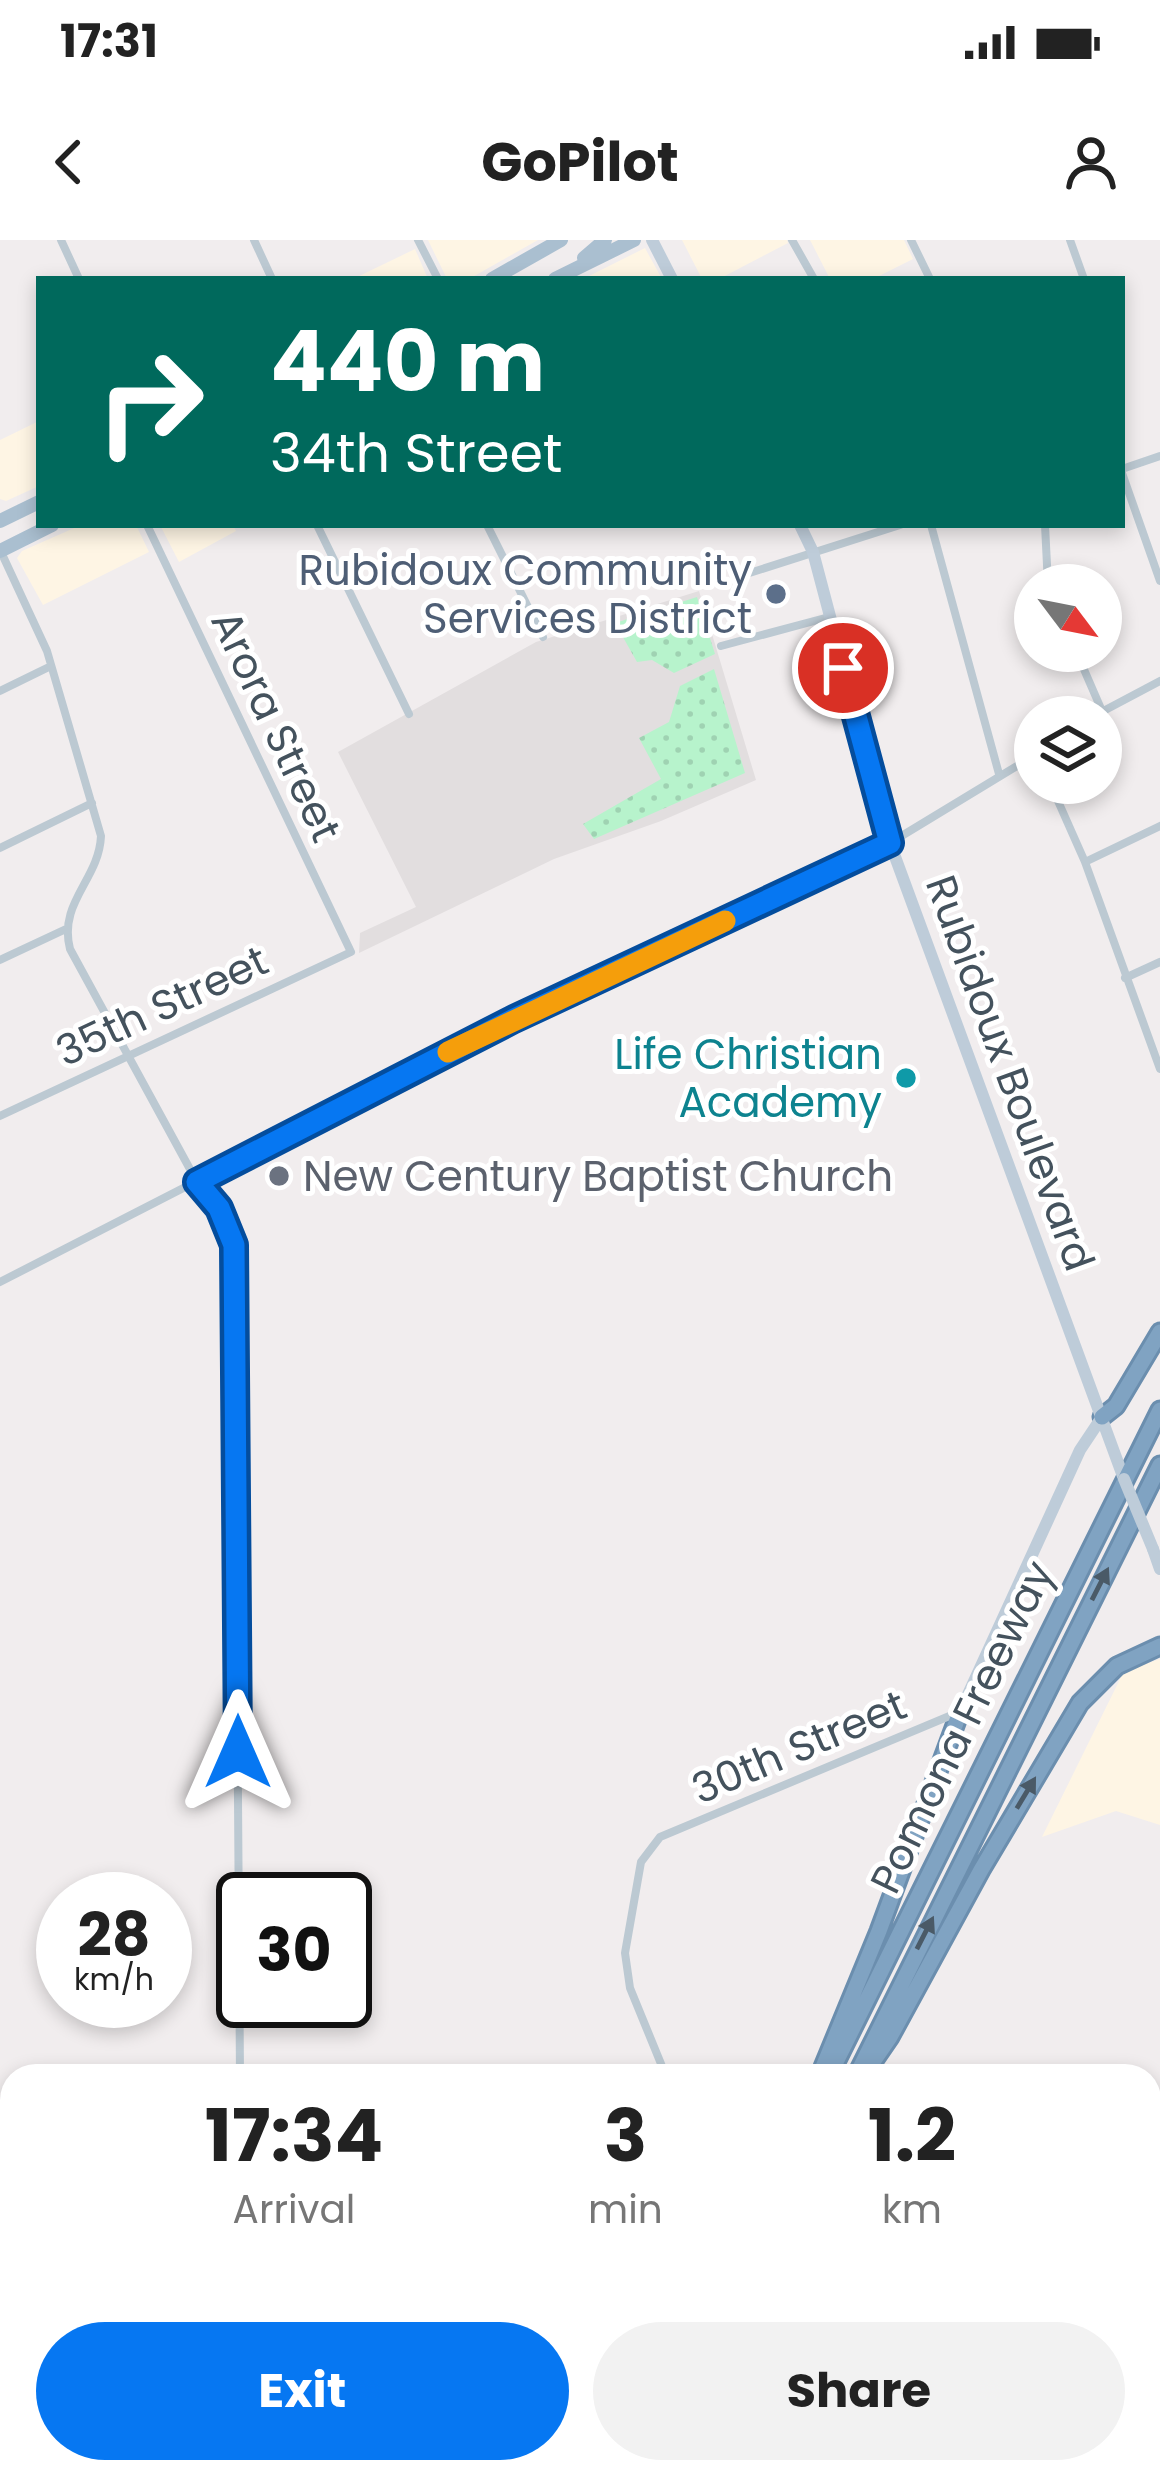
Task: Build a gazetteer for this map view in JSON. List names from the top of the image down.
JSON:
{
  "streets": {
    "highway": ["Pomona Freeway"],
    "main road": ["Rubidoux Boulevard"],
    "street": ["Arora Street", "35th Street", "30th Street"]
  },
  "crossings": [
    ["Arora Street", "35th Street"]
  ],
  "places": ["Rubidoux Community Services District", "Life Christian Academy", "New Century Baptist Church"],
  "north": "bottom right",
  "page": {
    "status": "17:31",
    "header": "GoPilot",
    "turn": ["440 m", "34th Street"],
    "speed": "28 km/h",
    "limit": "30",
    "eta": [
      "17:34",
      "Arrival",
      "3",
      "min",
      "1.2",
      "km"
    ],
    "buttons": ["Exit", "Share"]
  }
}
